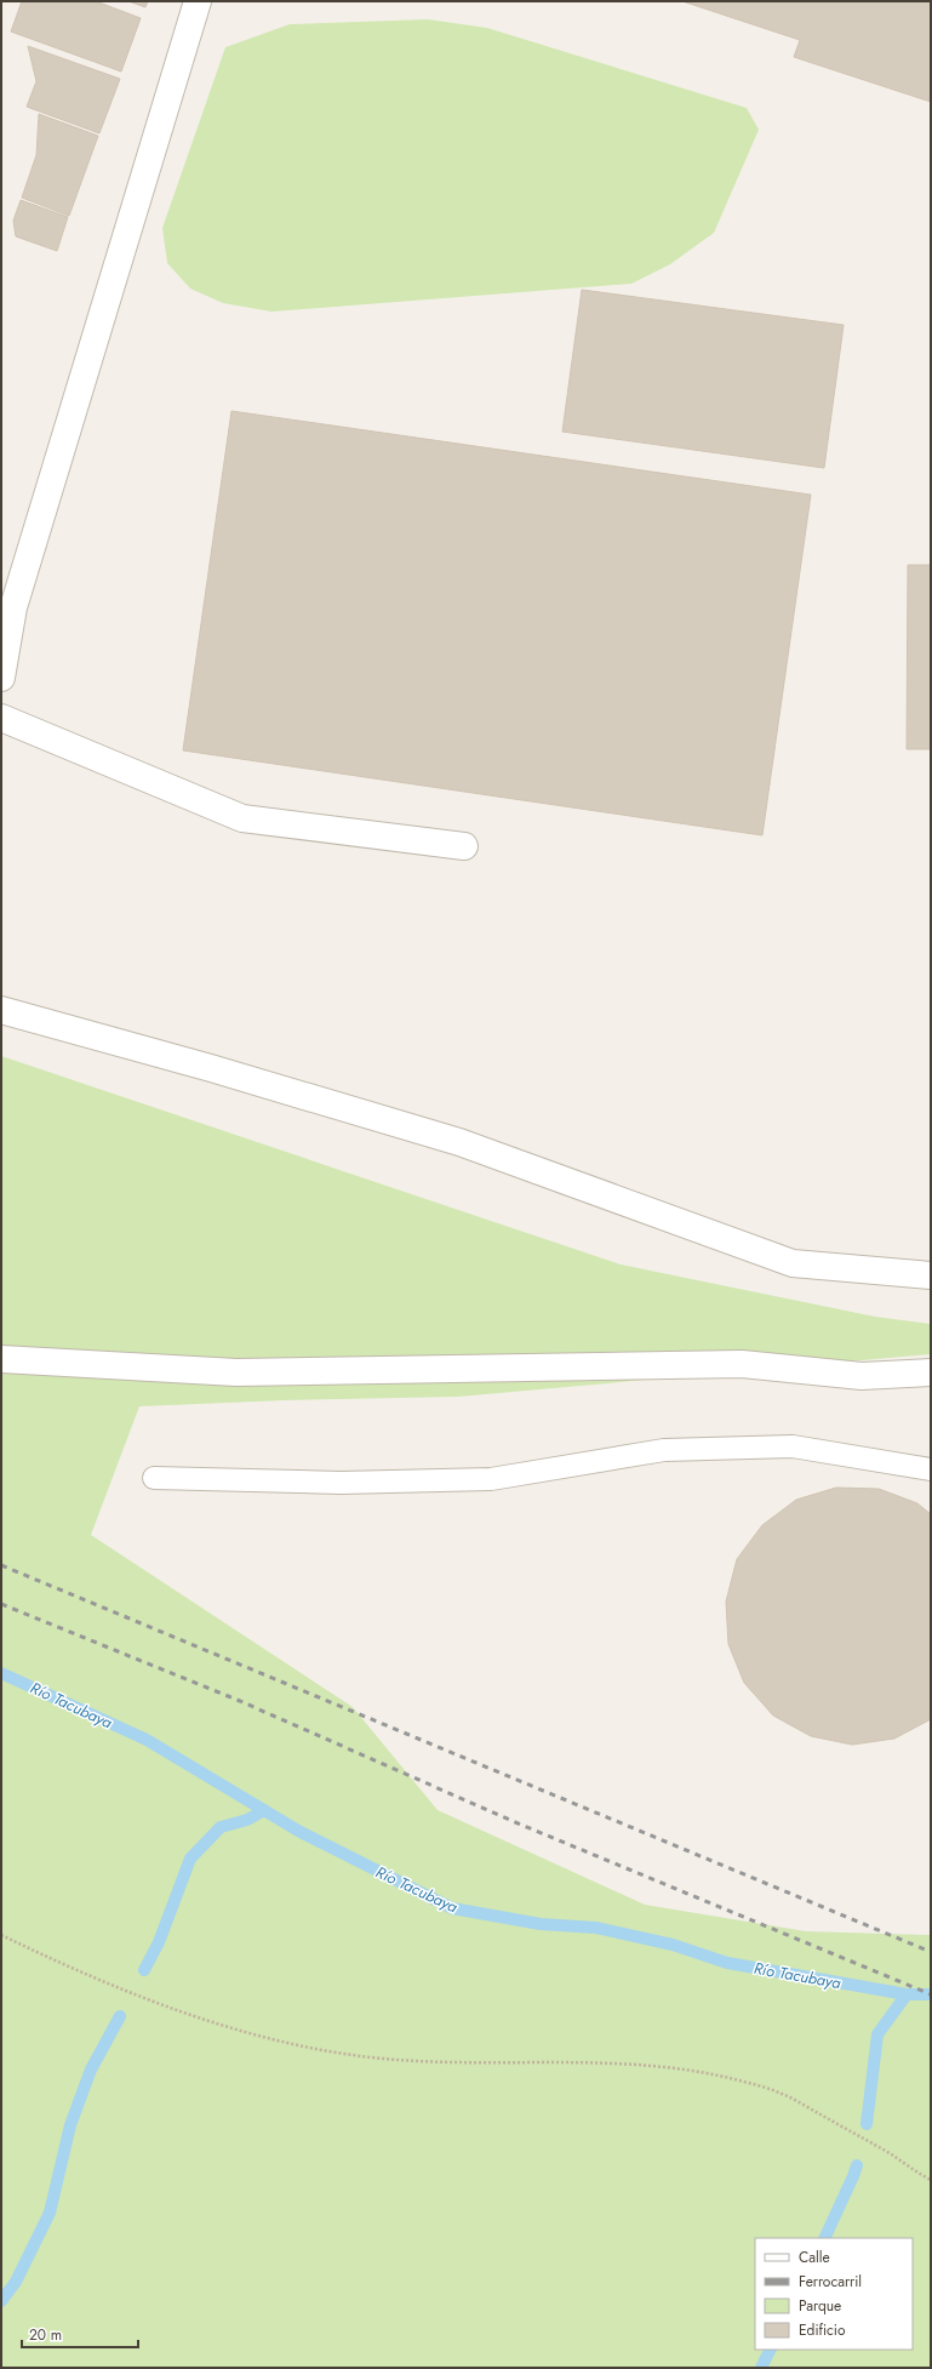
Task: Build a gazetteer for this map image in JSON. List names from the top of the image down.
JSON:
{
  "water": ["Río Tacubaya"],
  "legend": [
    "Calle",
    "Ferrocarril",
    "Parque",
    "Edificio"
  ],
  "scale_bar": "20 m"
}
